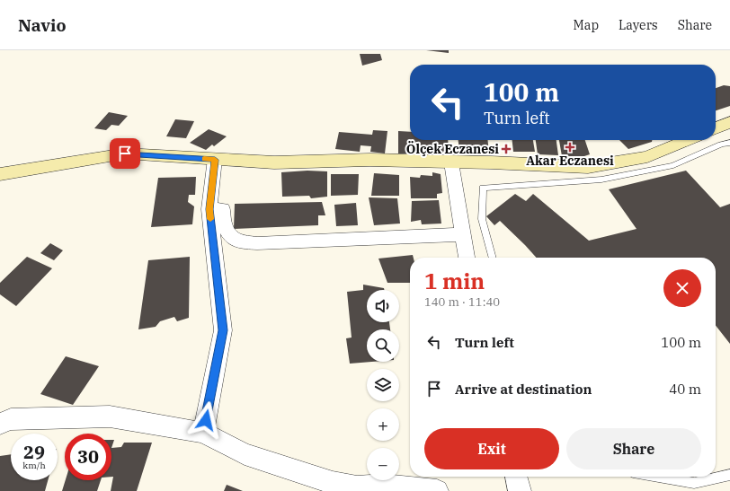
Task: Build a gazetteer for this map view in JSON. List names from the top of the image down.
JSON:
{
  "places": {
    "health": ["Akar Eczanesi", "Ölçek Eczanesi"]
  },
  "page": {
    "header": "Navio",
    "nav": ["Map", "Layers", "Share"],
    "turn": ["100 m", "Turn left"],
    "heading": ["1 min", "140 m · 11:40"],
    "map_buttons": ["+", "−"],
    "list": [
      {
        "name": "Turn left",
        "value": "100 m"
      },
      {
        "name": "Arrive at destination",
        "value": "40 m"
      }
    ],
    "buttons": ["Exit", "Share"],
    "speed": "29 km/h",
    "limit": "30"
  }
}
